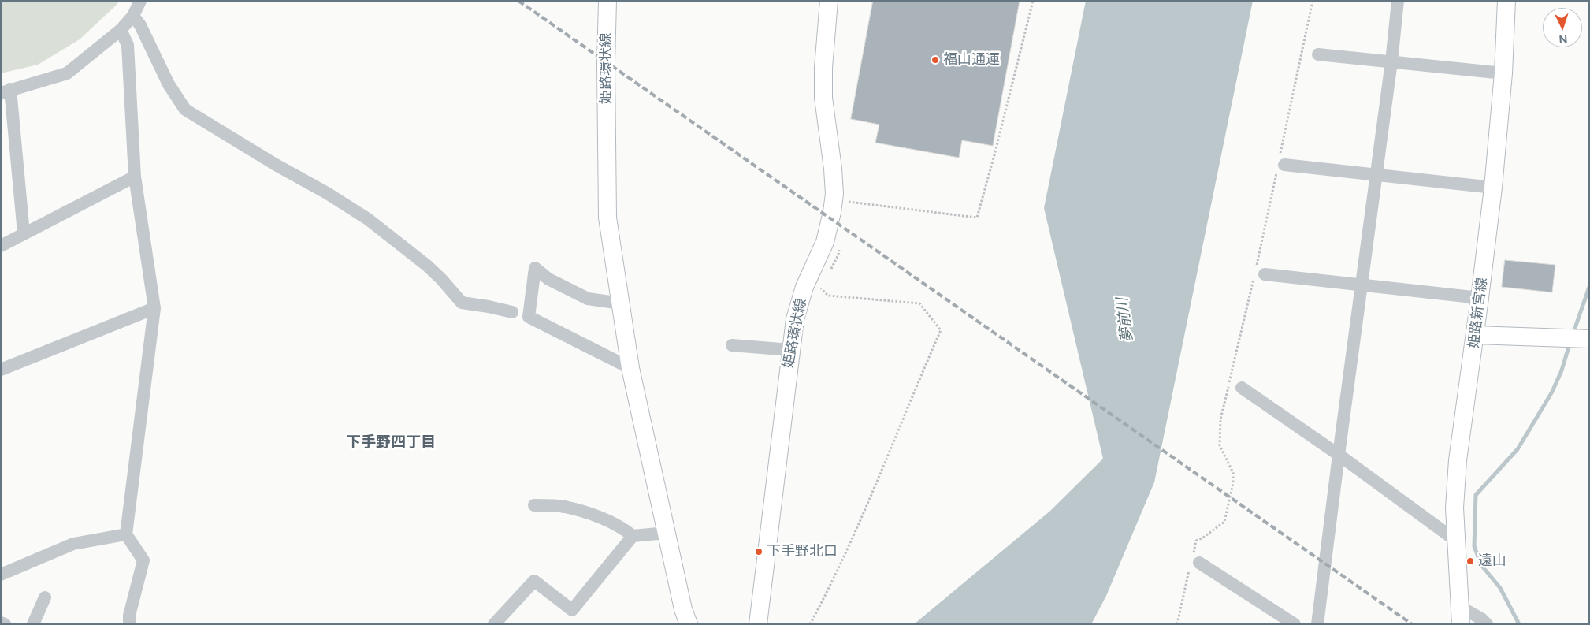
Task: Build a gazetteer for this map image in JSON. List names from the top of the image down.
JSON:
{
  "streets": {
    "main road": ["姫路環状線", "姫路新宮線"]
  },
  "districts": ["下手野四丁目"],
  "water": ["夢前川"],
  "places": ["福山通運", "下手野北口", "遠山"],
  "north": "bottom"
}
